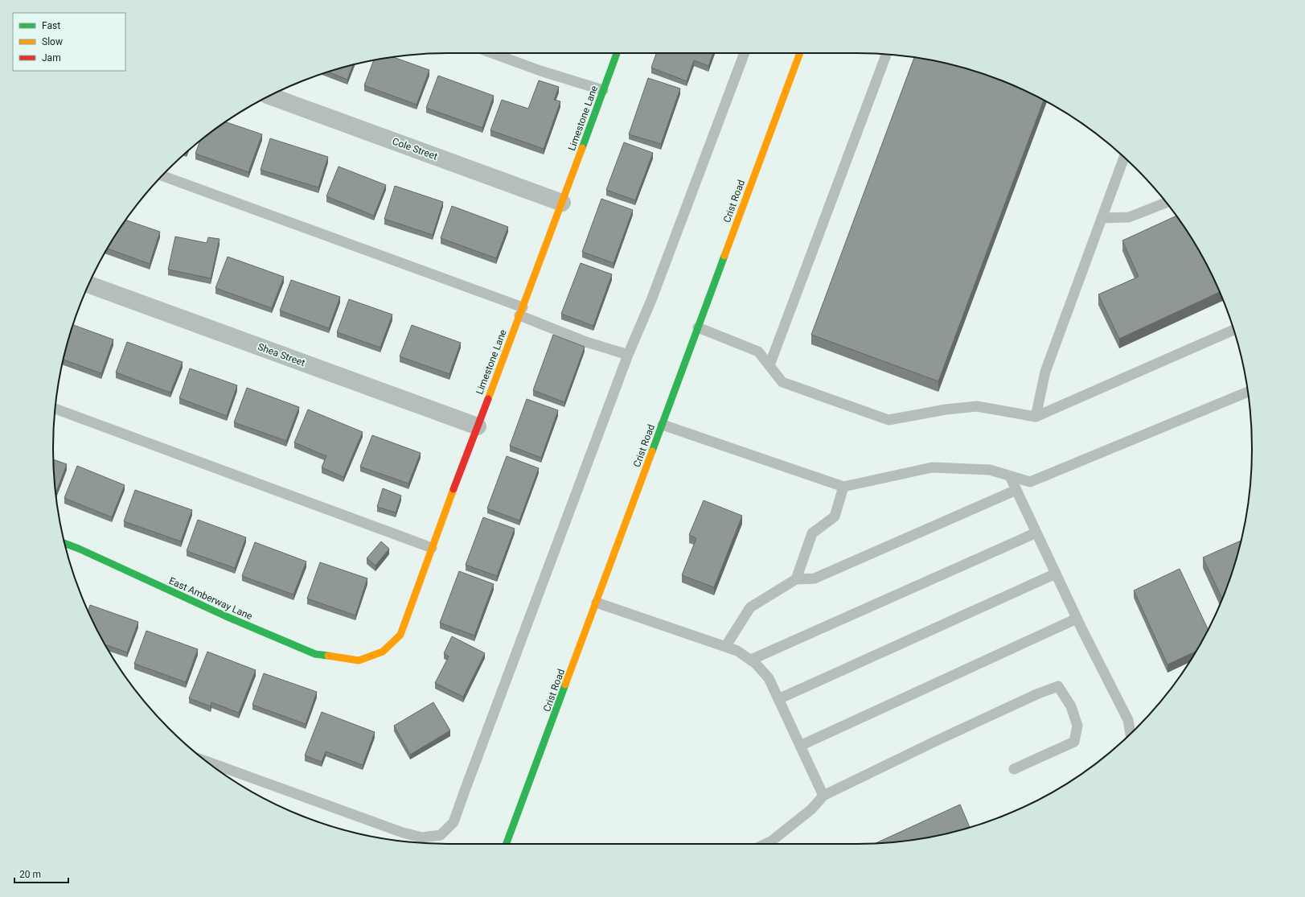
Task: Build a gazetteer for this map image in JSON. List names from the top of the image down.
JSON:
{
  "streets": {
    "street": [
      "Limestone Lane",
      "Cole Street",
      "Crist Road",
      "Shea Street",
      "East Amberway Lane"
    ]
  },
  "crossings": [
    ["Limestone Lane", "Cole Street"],
    ["Limestone Lane", "Shea Street"],
    ["Limestone Lane", "East Amberway Lane"]
  ],
  "legend": ["Fast", "Slow", "Jam"],
  "scale_bar": "20 m"
}
